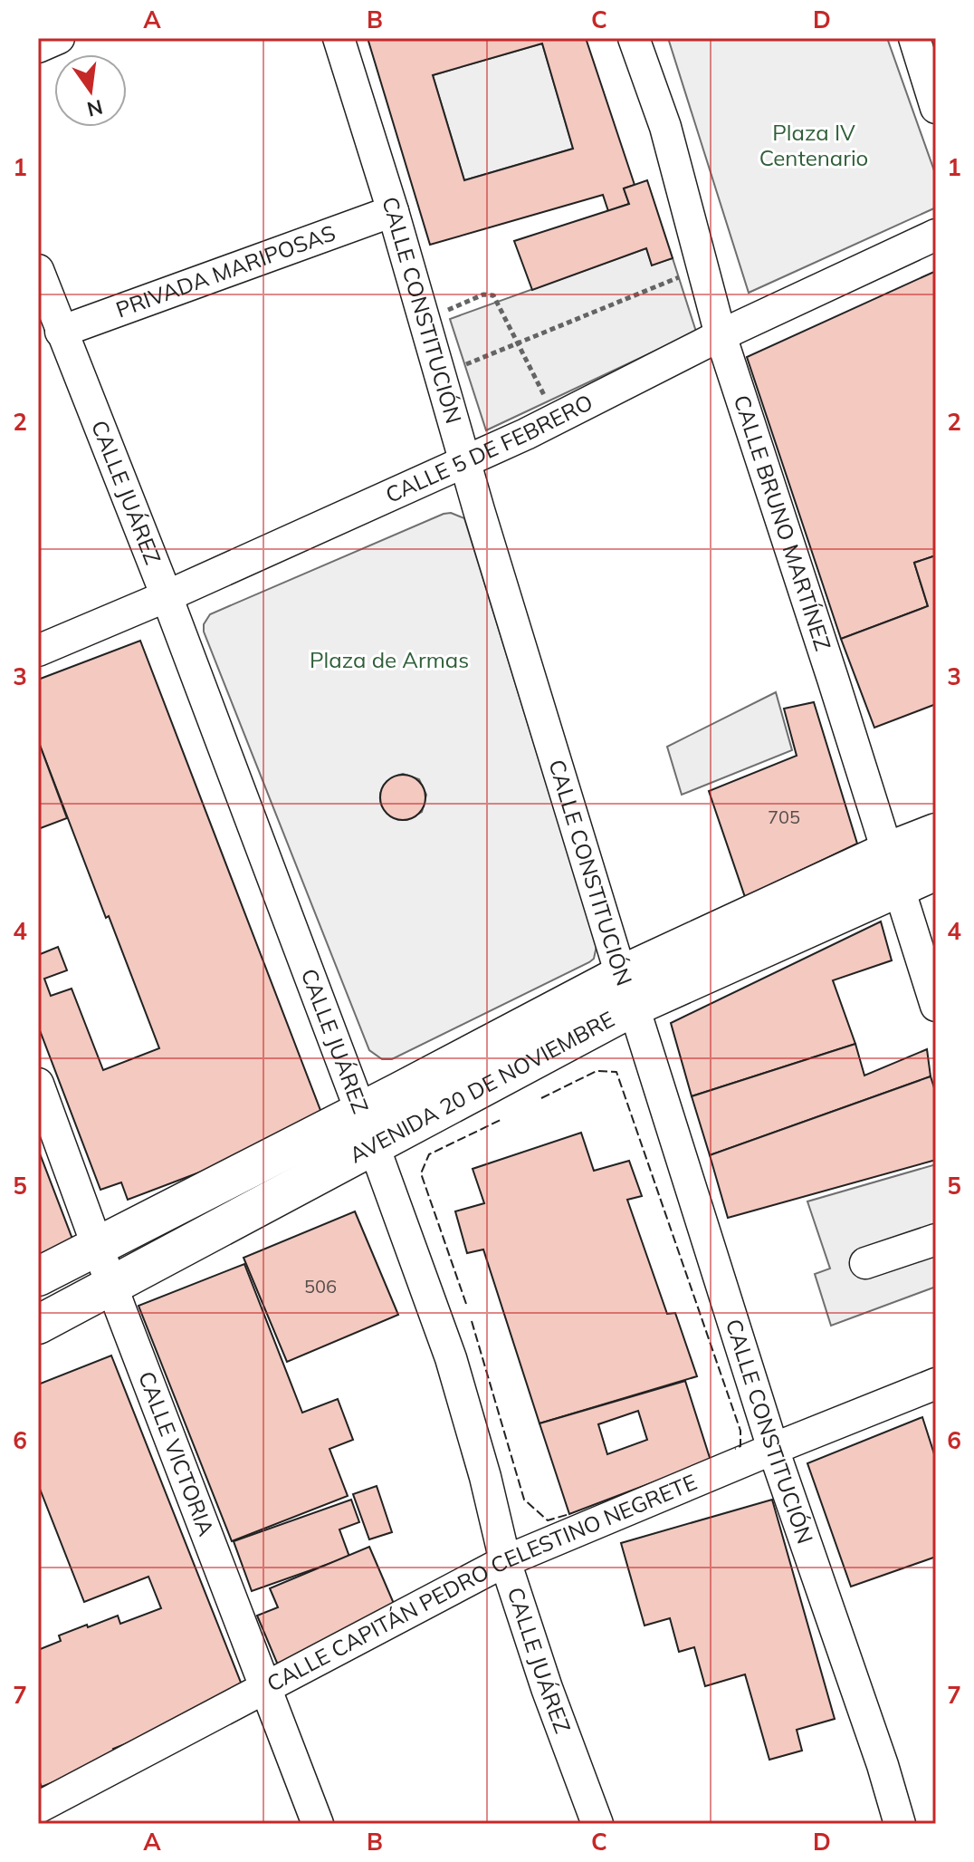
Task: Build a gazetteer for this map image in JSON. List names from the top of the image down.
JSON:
{
  "streets": {
    "main road": ["AVENIDA 20 DE NOVIEMBRE"],
    "street": [
      "PRIVADA MARIPOSAS",
      "CALLE CONSTITUCIÓN",
      "CALLE 5 DE FEBRERO",
      "CALLE JUÁREZ",
      "CALLE BRUNO MARTÍNEZ",
      "CALLE VICTORIA",
      "CALLE CAPITÁN PEDRO CELESTINO NEGRETE"
    ]
  },
  "crossings": [
    ["PRIVADA MARIPOSAS", "CALLE CONSTITUCIÓN"],
    ["PRIVADA MARIPOSAS", "CALLE JUÁREZ"],
    ["CALLE CONSTITUCIÓN", "CALLE 5 DE FEBRERO"],
    ["CALLE CONSTITUCIÓN", "AVENIDA 20 DE NOVIEMBRE"],
    ["CALLE CONSTITUCIÓN", "CALLE CAPITÁN PEDRO CELESTINO NEGRETE"],
    ["CALLE 5 DE FEBRERO", "CALLE JUÁREZ"],
    ["CALLE 5 DE FEBRERO", "CALLE BRUNO MARTÍNEZ"],
    ["CALLE JUÁREZ", "AVENIDA 20 DE NOVIEMBRE"],
    ["CALLE JUÁREZ", "CALLE CAPITÁN PEDRO CELESTINO NEGRETE"],
    ["CALLE BRUNO MARTÍNEZ", "AVENIDA 20 DE NOVIEMBRE"],
    ["AVENIDA 20 DE NOVIEMBRE", "CALLE VICTORIA"],
    ["CALLE VICTORIA", "CALLE CAPITÁN PEDRO CELESTINO NEGRETE"]
  ],
  "parks": ["Plaza IV Centenario", "Plaza de Armas"],
  "house_numbers": ["705", "506"],
  "north": "bottom",
  "grid": {
    "columns": [
      "A",
      "B",
      "C",
      "D"
    ],
    "rows": [
      "1",
      "2",
      "3",
      "4",
      "5",
      "6",
      "7"
    ]
  }
}
